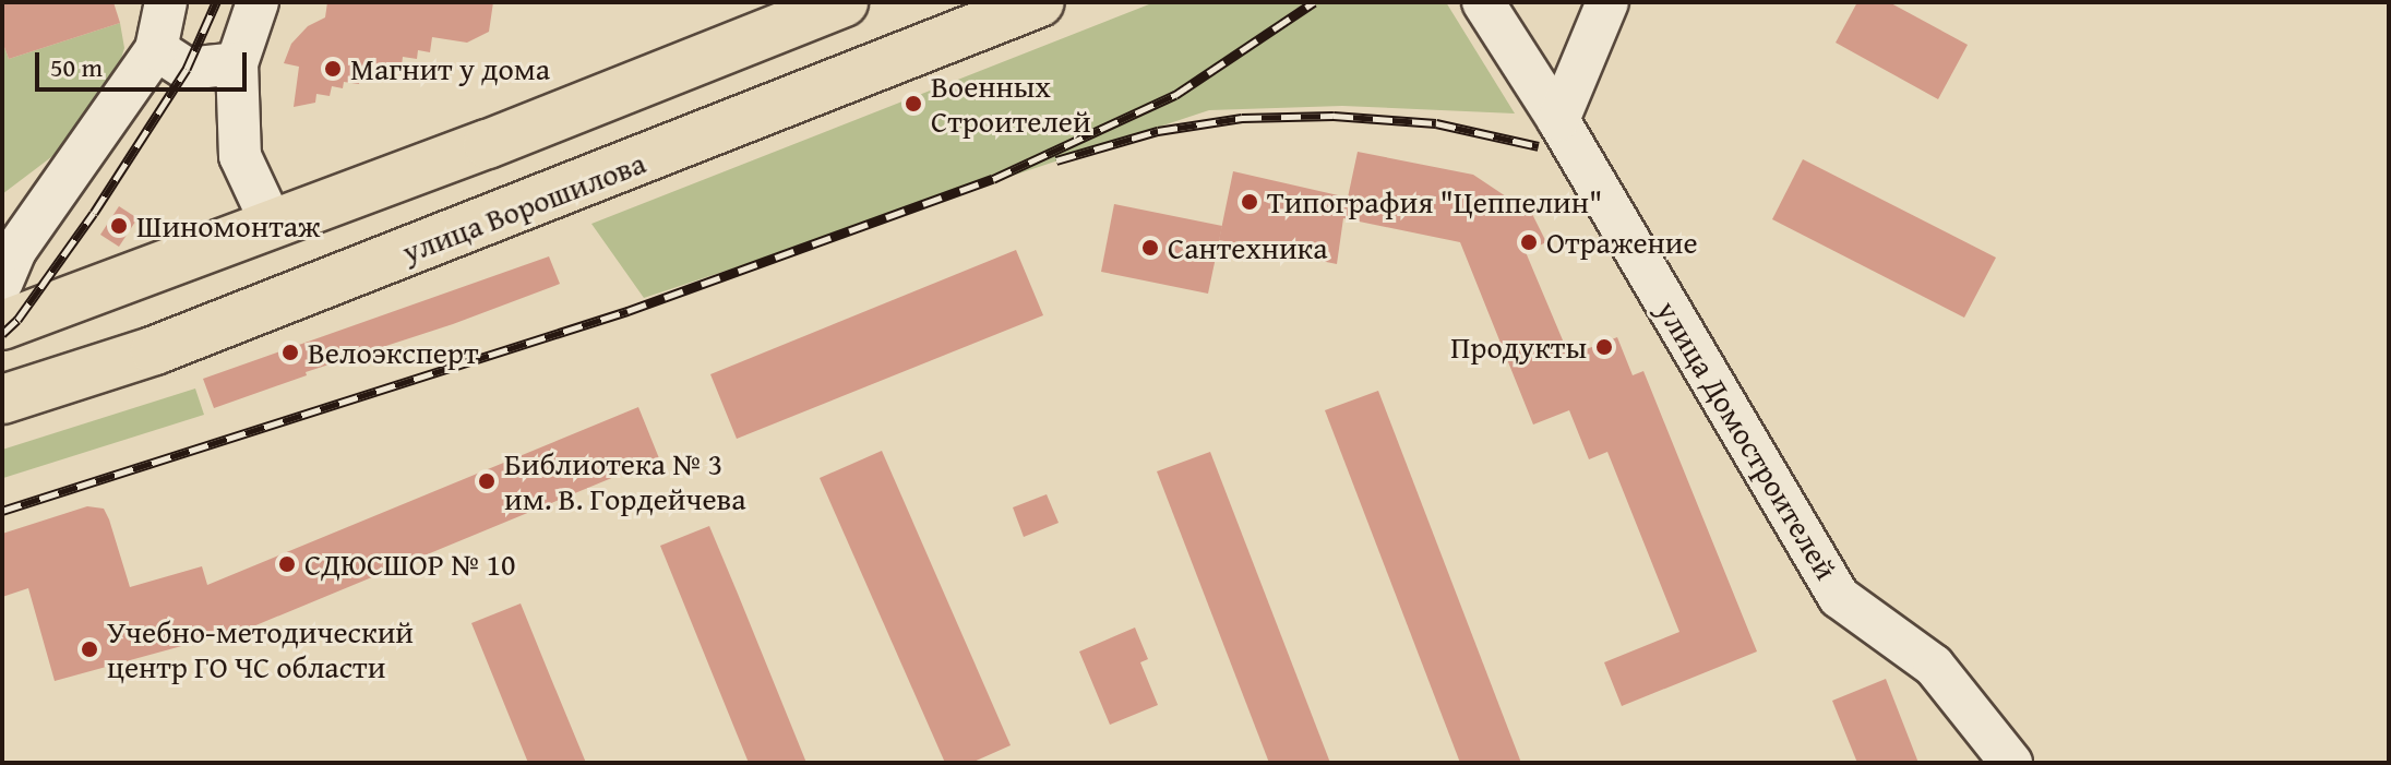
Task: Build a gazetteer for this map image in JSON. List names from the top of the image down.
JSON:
{
  "streets": {
    "main road": ["улица Ворошилова"],
    "street": ["улица Домостроителей"]
  },
  "places": [
    "Магнит у дома",
    "Военных Строителей",
    "Типография \"Цеппелин\"",
    "Шиномонтаж",
    "Отражение",
    "Сантехника",
    "Продукты",
    "Велоэксперт",
    "Библиотека № 3 им. В. Гордейчева",
    "СДЮСШОР № 10",
    "Учебно-методический центр ГО ЧС области"
  ],
  "scale_bar": "50 m"
}
